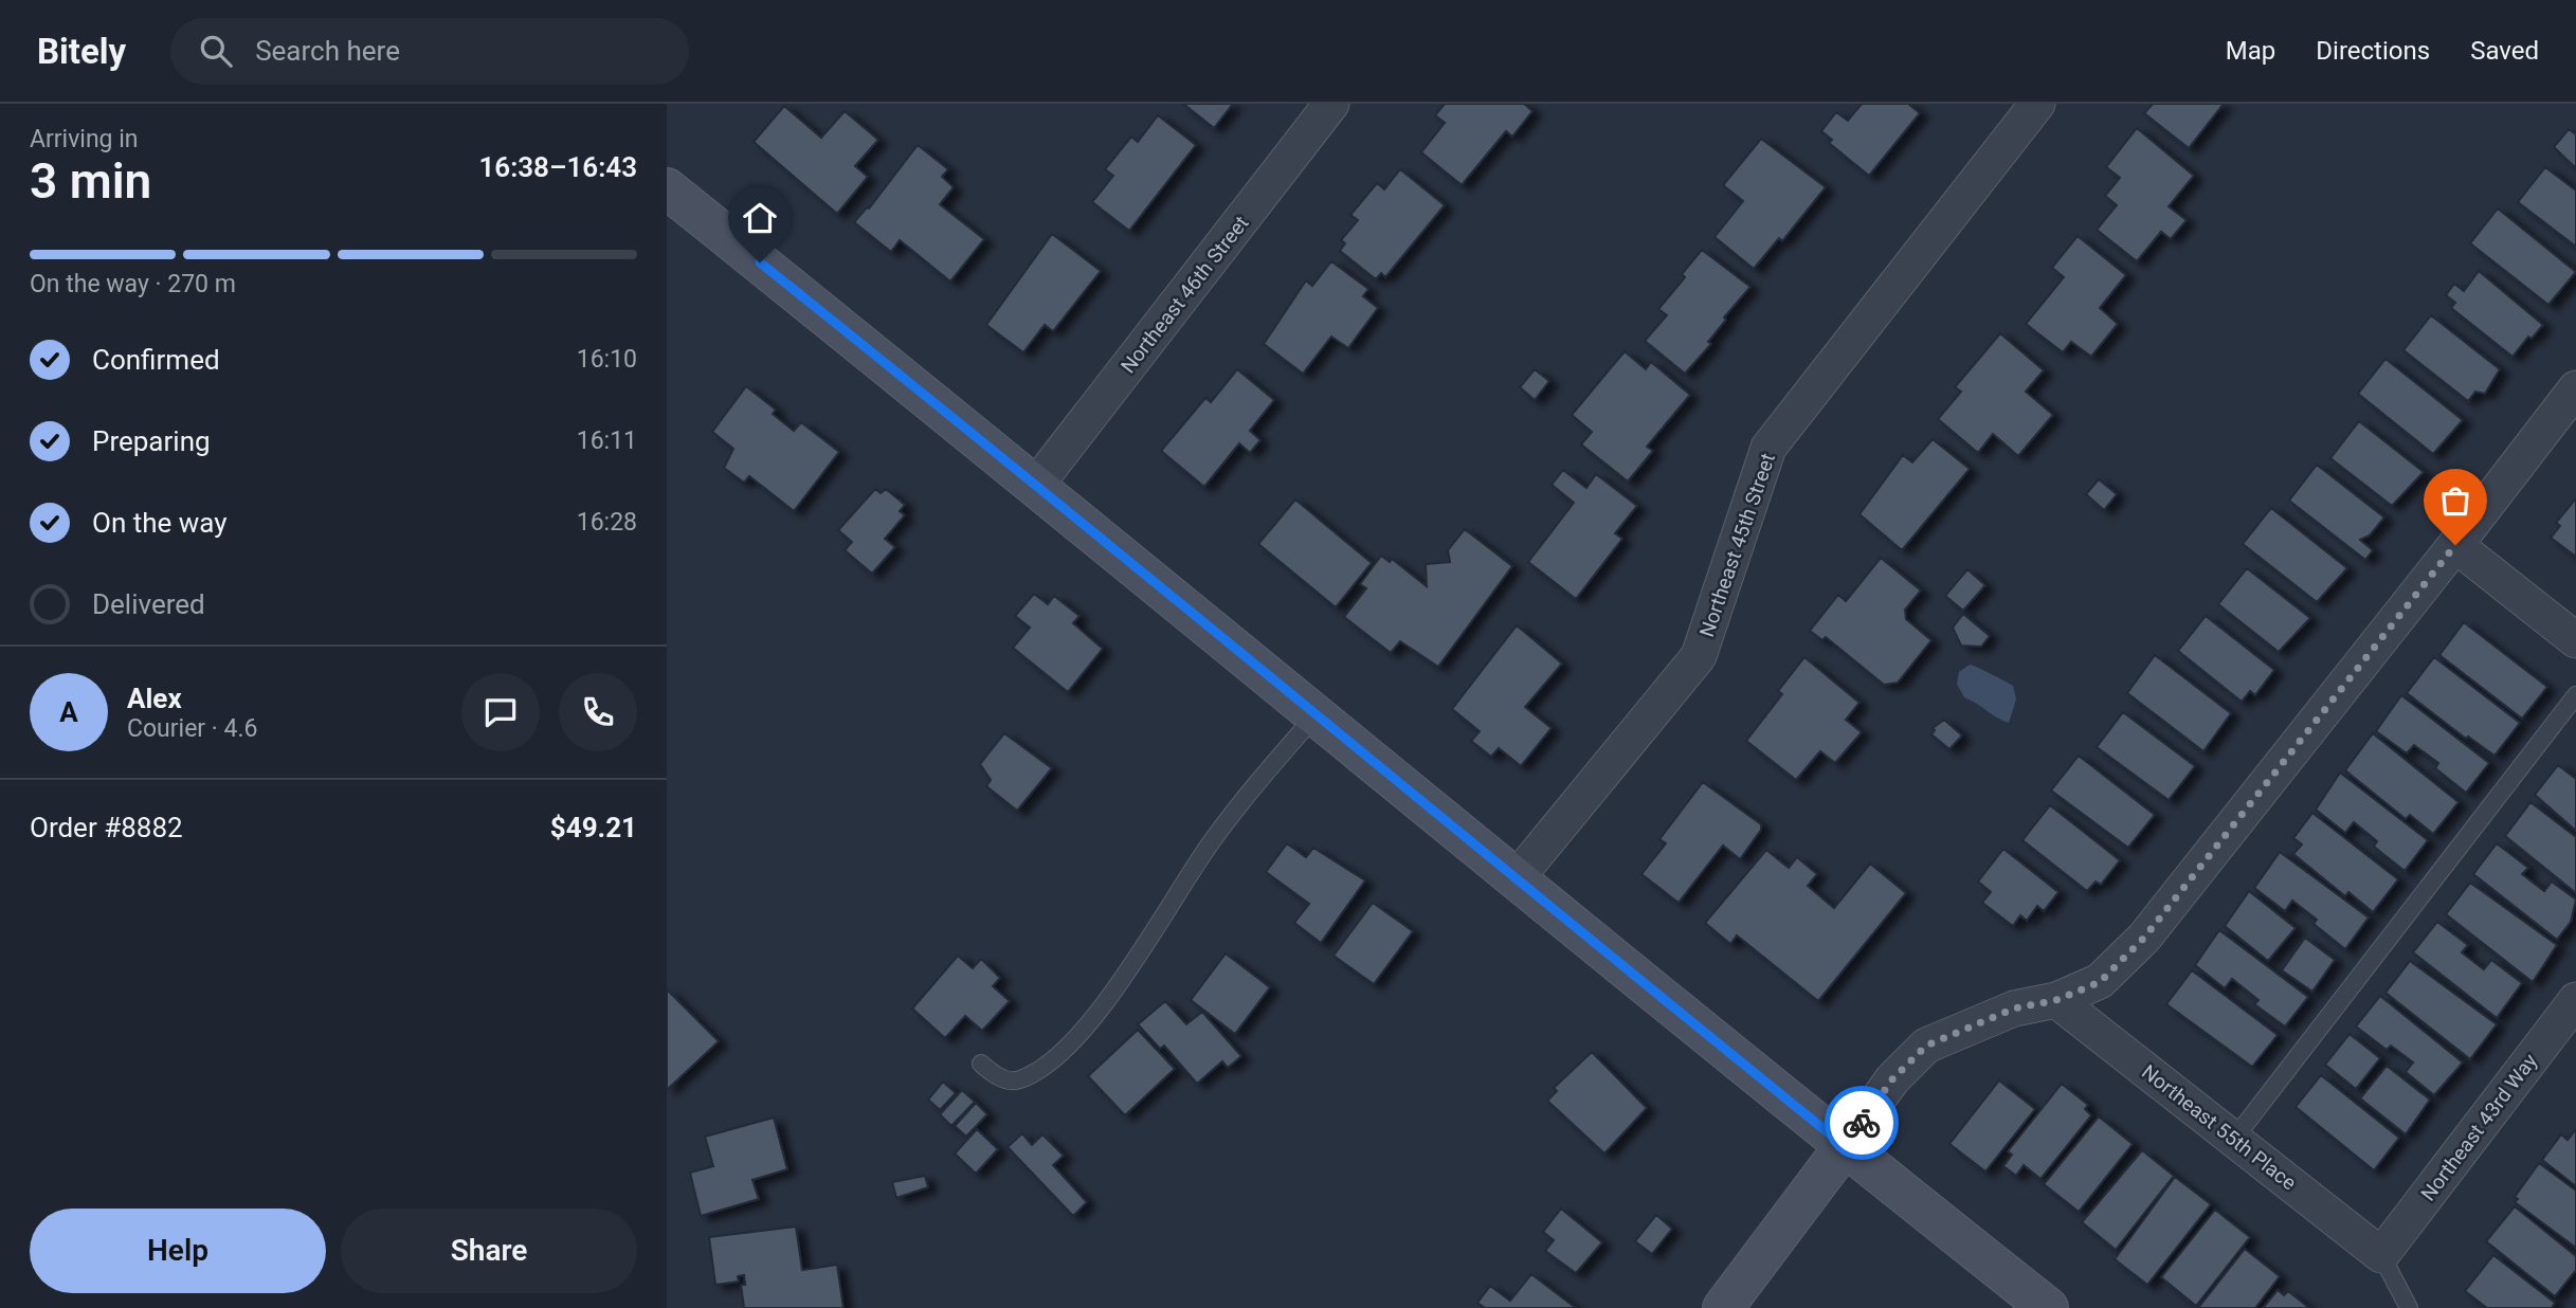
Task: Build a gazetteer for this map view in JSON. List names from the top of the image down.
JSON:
{
  "streets": {
    "street": [
      "Northeast 46th Street",
      "Northeast 45th Street",
      "Northeast 55th Place",
      "Northeast 43rd Way"
    ]
  },
  "crossings": [
    ["Northeast 55th Place", "Northeast 43rd Way"]
  ],
  "page": {
    "header": "Bitely",
    "search": "Search here",
    "nav": ["Map", "Directions", "Saved"],
    "heading": ["3 min", "Arriving in", "16:38–16:43"],
    "panel": [
      "Alex",
      "Courier · 4.6",
      "Order #8882",
      "$49.21"
    ],
    "bar": "On the way · 270 m",
    "list": [
      ["Confirmed", "16:10"],
      ["Preparing", "16:11"],
      ["On the way", "16:28"],
      "Delivered"
    ],
    "round": "A",
    "buttons": ["Help", "Share"]
  }
}
